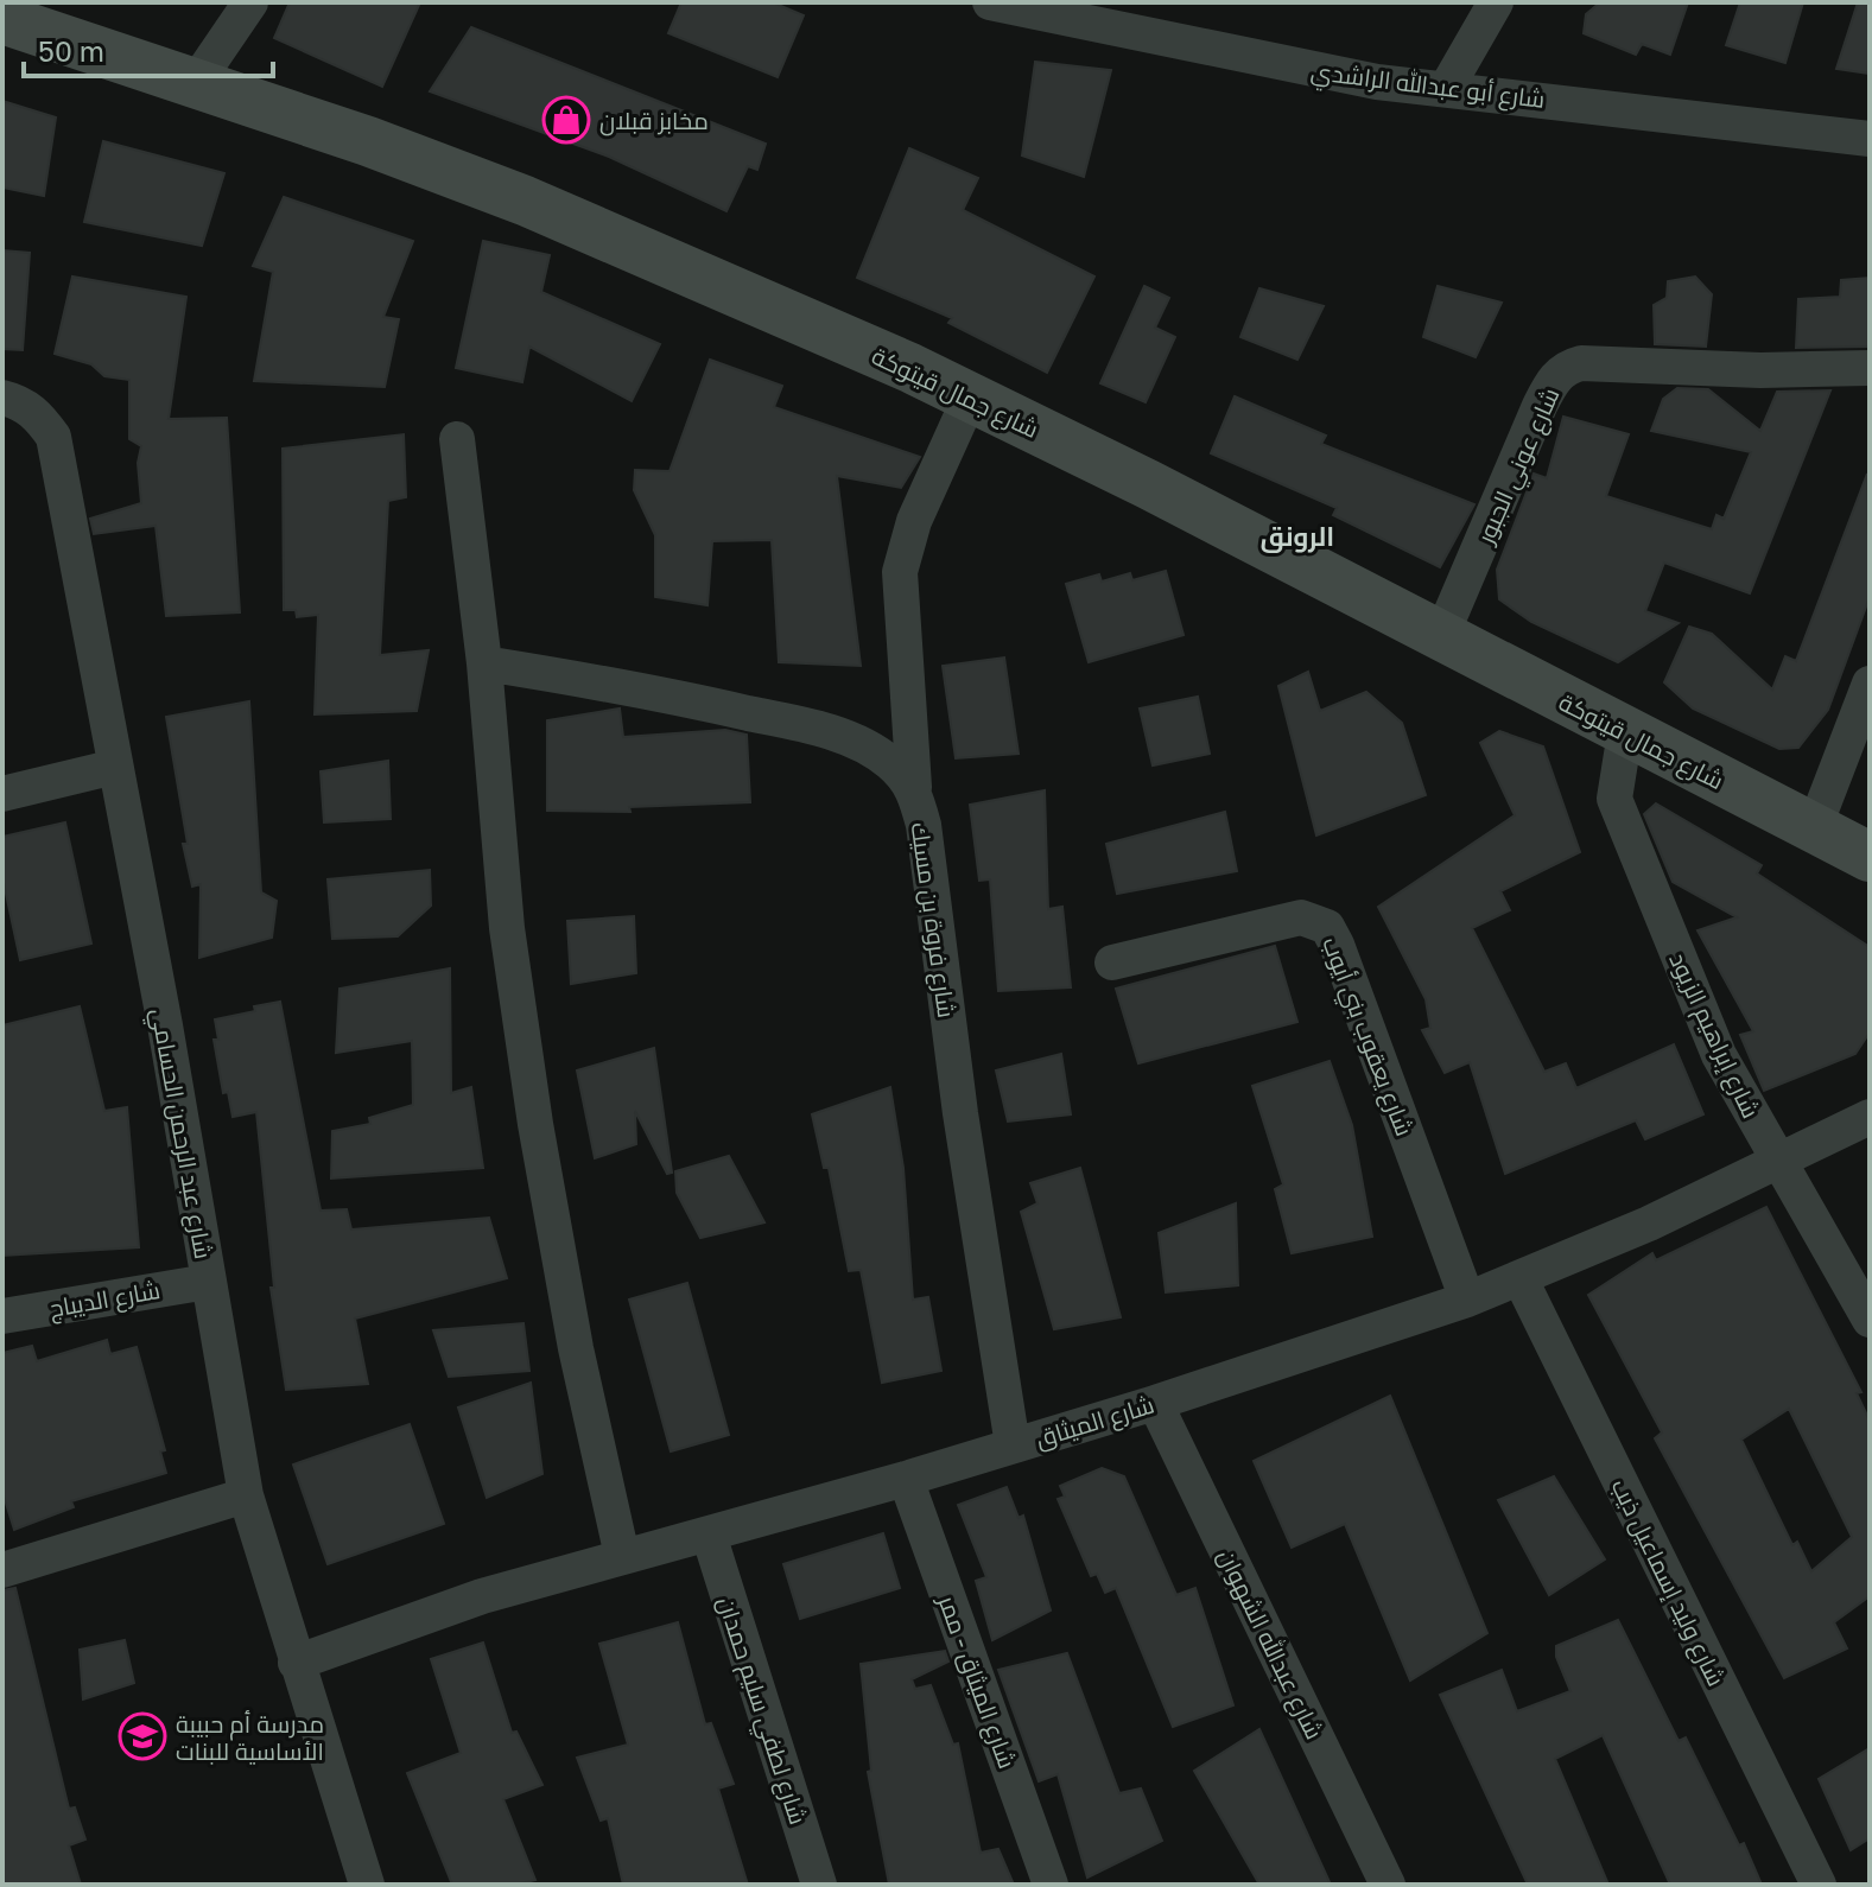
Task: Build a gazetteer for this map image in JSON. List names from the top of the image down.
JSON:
{
  "streets": {
    "street": [
      "شارع أبو عبدالله الراشدي",
      "شارع جمال قيتوكة",
      "شارع عوني الجبور",
      "شارع فروة بن مسيك",
      "شارع إبراهيم الزيود",
      "شارع يعقوب بني أيوب",
      "شارع عبد الرحمن الحسامي",
      "شارع الديباج",
      "شارع الميثاق",
      "شارع وليد إسماعيل ذيب",
      "شارع عبدالله الشهوان",
      "شارع الميثاق - ممر",
      "شارع لطفي سليم حمدان"
    ]
  },
  "crossings": [
    ["شارع جمال قيتوكة", "شارع عوني الجبور"],
    ["شارع جمال قيتوكة", "شارع فروة بن مسيك"],
    ["شارع جمال قيتوكة", "شارع إبراهيم الزيود"],
    ["شارع فروة بن مسيك", "شارع الميثاق"],
    ["شارع إبراهيم الزيود", "شارع الميثاق"],
    ["شارع يعقوب بني أيوب", "شارع الميثاق"],
    ["شارع عبد الرحمن الحسامي", "شارع الديباج"],
    ["شارع عبد الرحمن الحسامي", "شارع الميثاق"],
    ["شارع الميثاق", "شارع وليد إسماعيل ذيب"],
    ["شارع الميثاق", "شارع عبدالله الشهوان"],
    ["شارع الميثاق", "شارع الميثاق - ممر"],
    ["شارع الميثاق", "شارع لطفي سليم حمدان"]
  ],
  "districts": ["الرونق"],
  "places": {
    "shop": ["مخابز قبلان"],
    "school or university": ["مدرسة أم حبيبة الأساسية للبنات"]
  },
  "scale_bar": "50 m"
}
